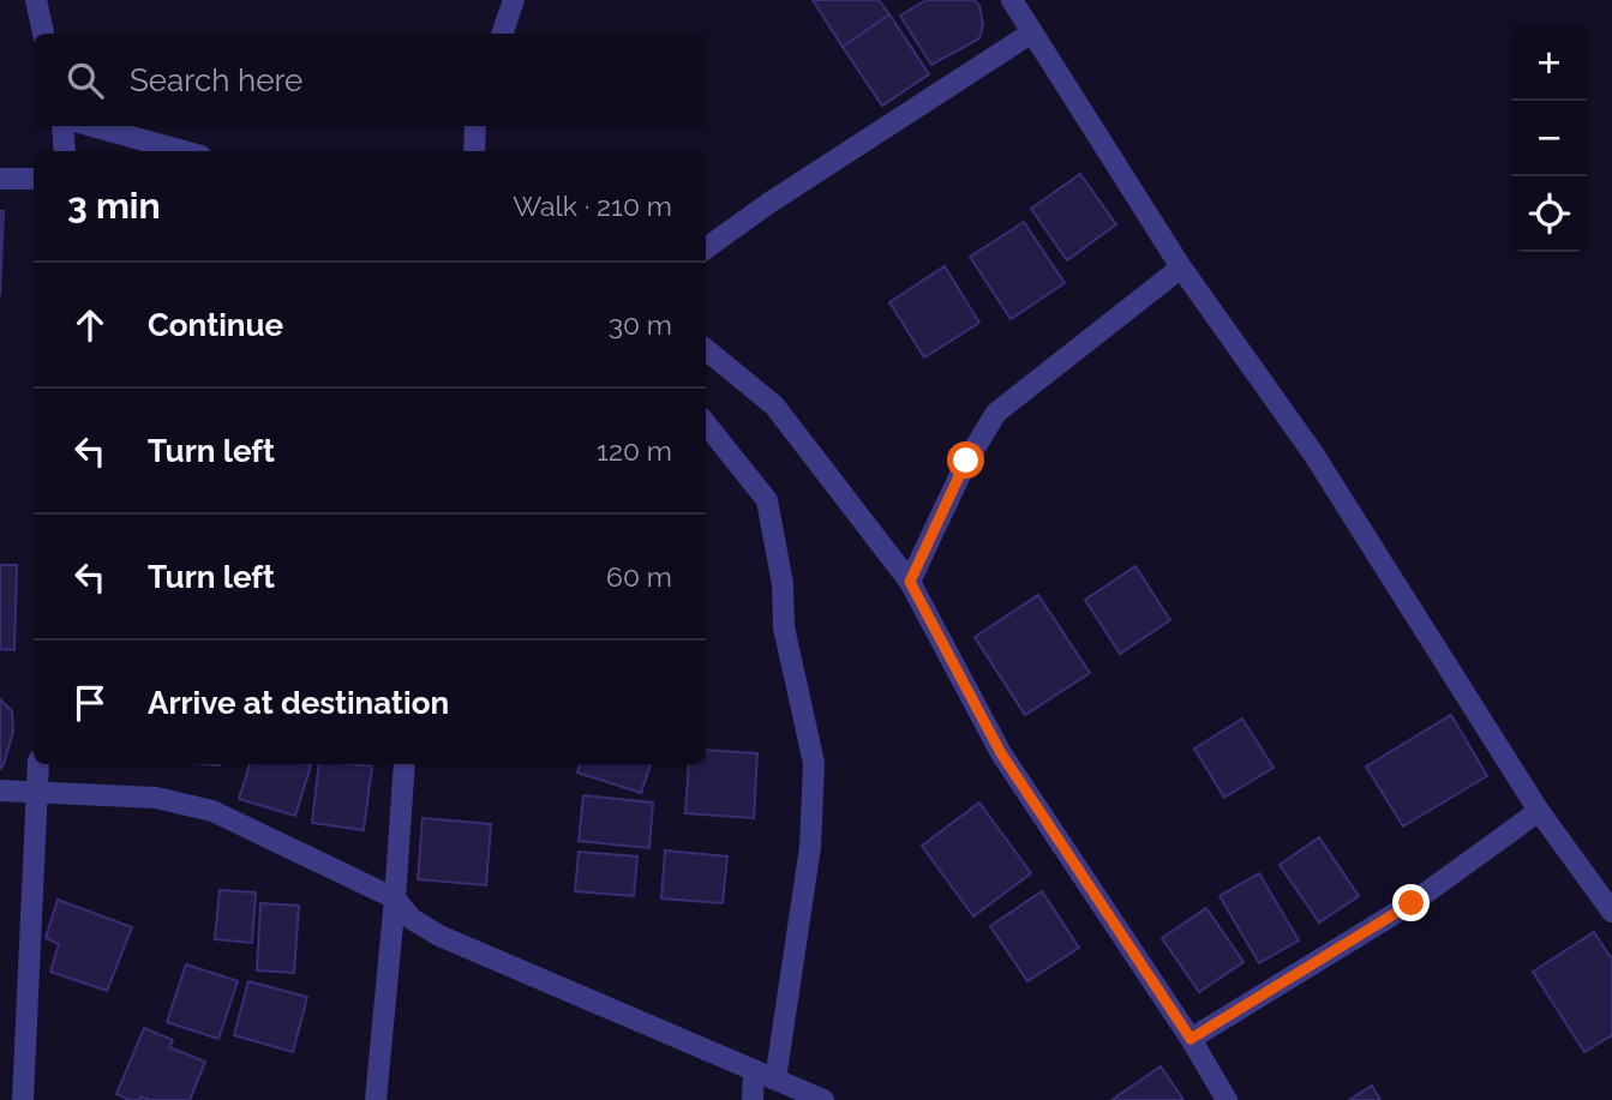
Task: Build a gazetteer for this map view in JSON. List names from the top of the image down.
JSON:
{
  "page": {
    "map_buttons": ["+", "−"],
    "search": "Search here",
    "heading": ["3 min", "Walk · 210 m"],
    "list": [
      ["Continue", "30 m"],
      ["Turn left", "120 m"],
      ["Turn left", "60 m"],
      "Arrive at destination"
    ]
  }
}
